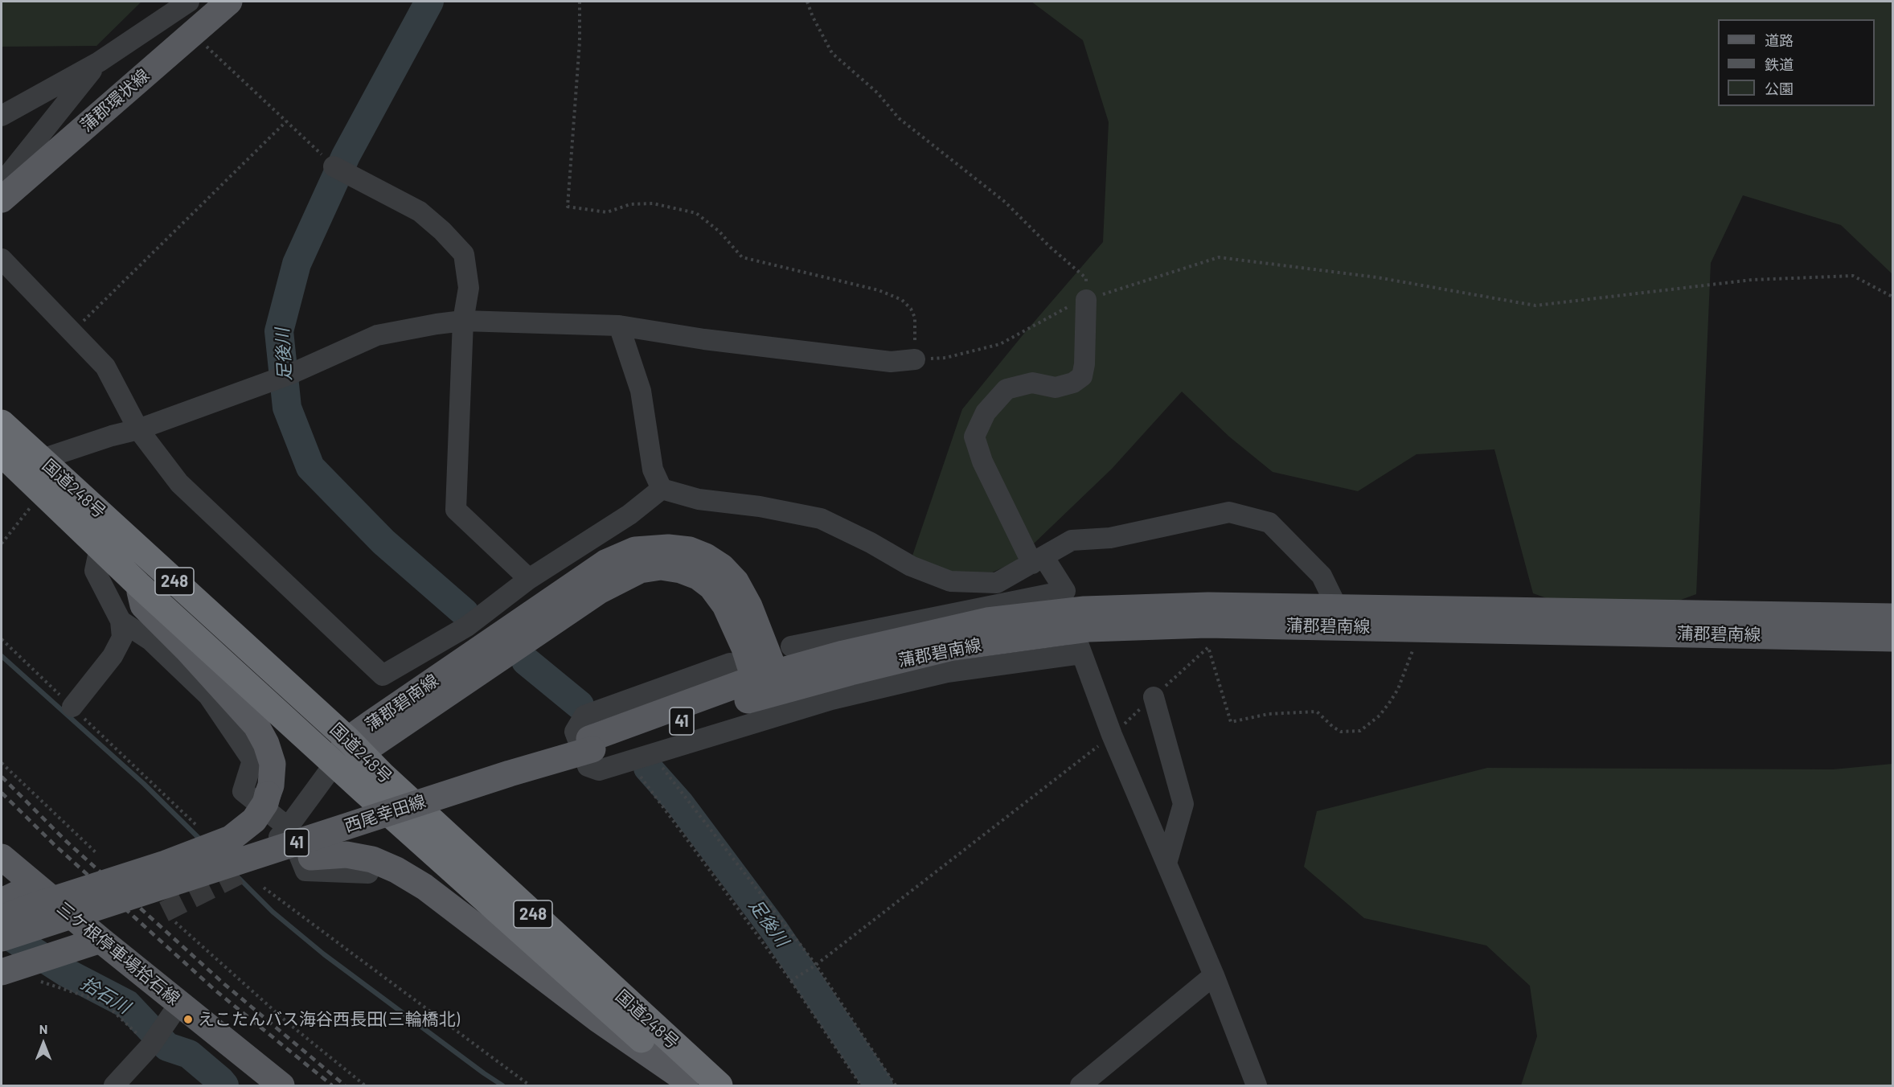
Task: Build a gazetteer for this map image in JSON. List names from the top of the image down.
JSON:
{
  "streets": {
    "highway": ["国道248号", "248"],
    "main road": [
      "蒲郡環状線",
      "蒲郡碧南線",
      "41",
      "西尾幸田線",
      "三ケ根停車場拾石線"
    ]
  },
  "crossings": [
    ["国道248号", "蒲郡碧南線"],
    ["国道248号", "41"],
    ["蒲郡碧南線", "西尾幸田線"]
  ],
  "water": ["足後川", "拾石川"],
  "places": ["えこたんバス海谷西長田(三輪橋北)"],
  "legend": ["道路", "鉄道", "公園"],
  "north": "top"
}
